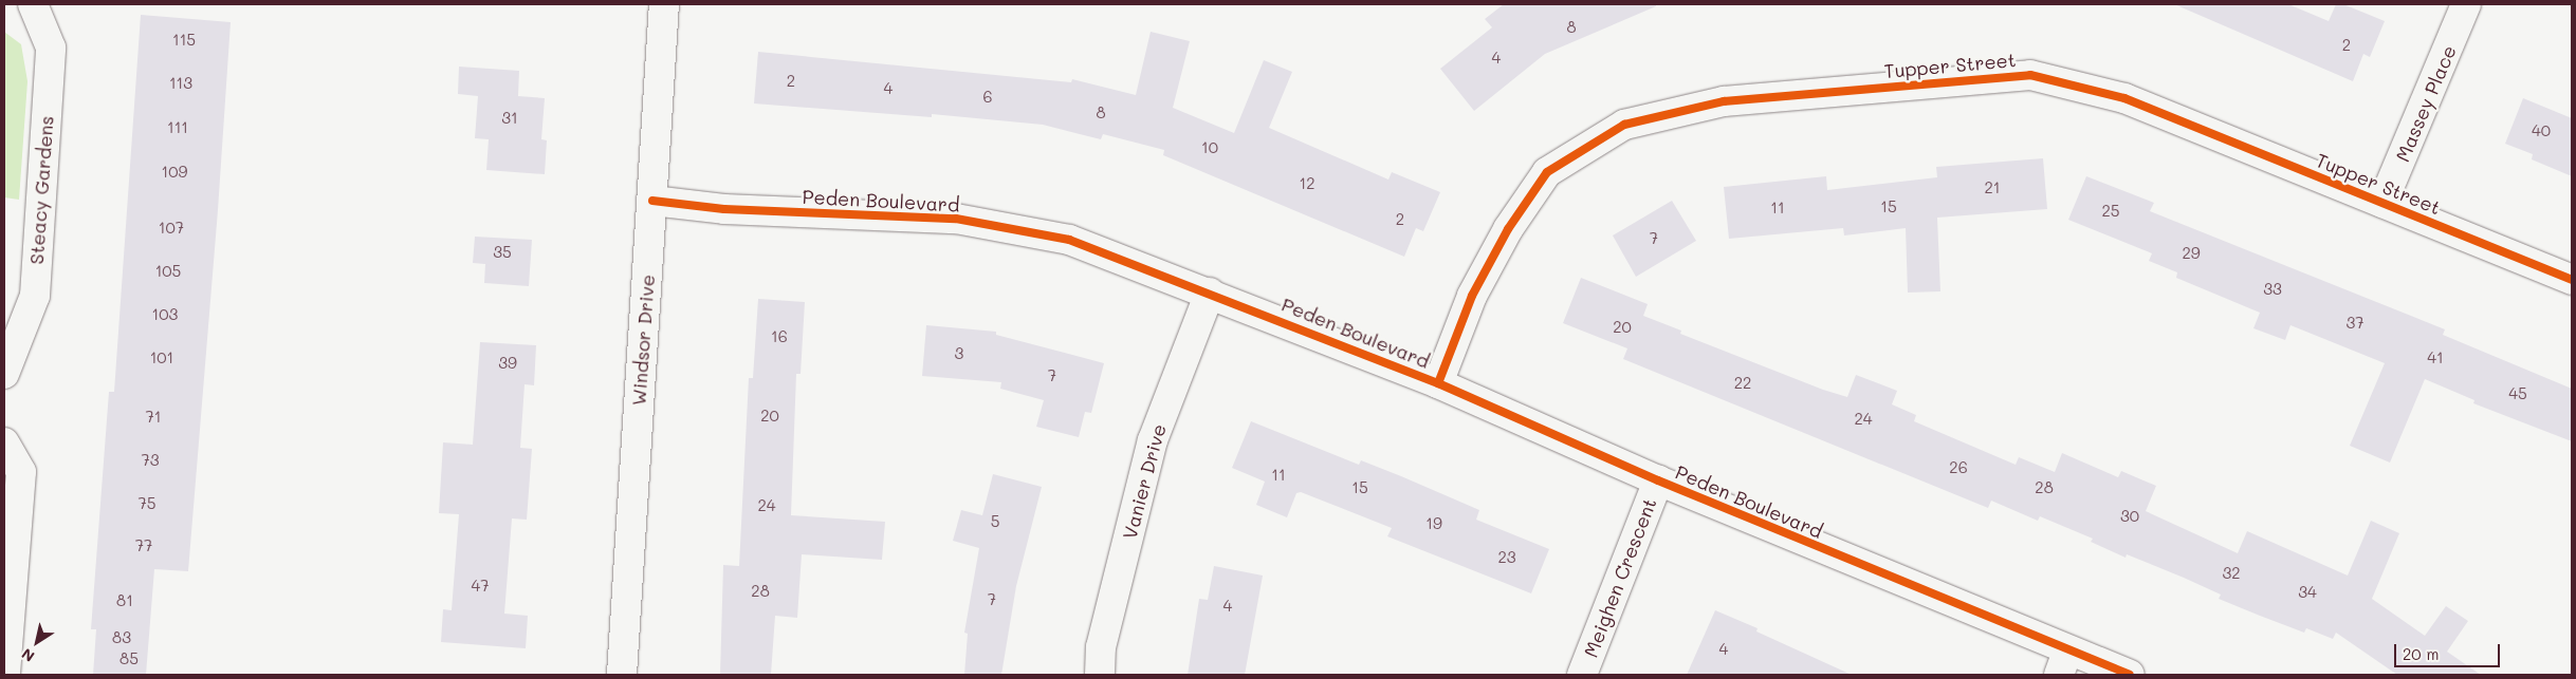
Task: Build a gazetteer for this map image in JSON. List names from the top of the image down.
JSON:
{
  "streets": {
    "street": [
      "Tupper Street",
      "Massey Place",
      "Steacy Gardens",
      "Peden Boulevard",
      "Windsor Drive",
      "Vanier Drive",
      "Meighen Crescent"
    ]
  },
  "crossings": [
    ["Tupper Street", "Massey Place"],
    ["Tupper Street", "Peden Boulevard"],
    ["Peden Boulevard", "Windsor Drive"],
    ["Peden Boulevard", "Vanier Drive"],
    ["Peden Boulevard", "Meighen Crescent"]
  ],
  "house_numbers": [
    "8",
    "115",
    "2",
    "4",
    "2",
    "113",
    "4",
    "6",
    "8",
    "31",
    "111",
    "40",
    "10",
    "109",
    "12",
    "21",
    "15",
    "11",
    "25",
    "2",
    "107",
    "7",
    "35",
    "29",
    "105",
    "33",
    "103",
    "37",
    "20",
    "16",
    "3",
    "101",
    "41",
    "39",
    "7",
    "22",
    "45",
    "20",
    "71",
    "24",
    "73",
    "26",
    "11",
    "15",
    "28",
    "75",
    "24",
    "30",
    "5",
    "19",
    "77",
    "23",
    "32",
    "47",
    "28",
    "34",
    "7",
    "81",
    "4",
    "83",
    "4",
    "85"
  ],
  "scale_bar": "20 m",
  "north": "bottom left"
}
